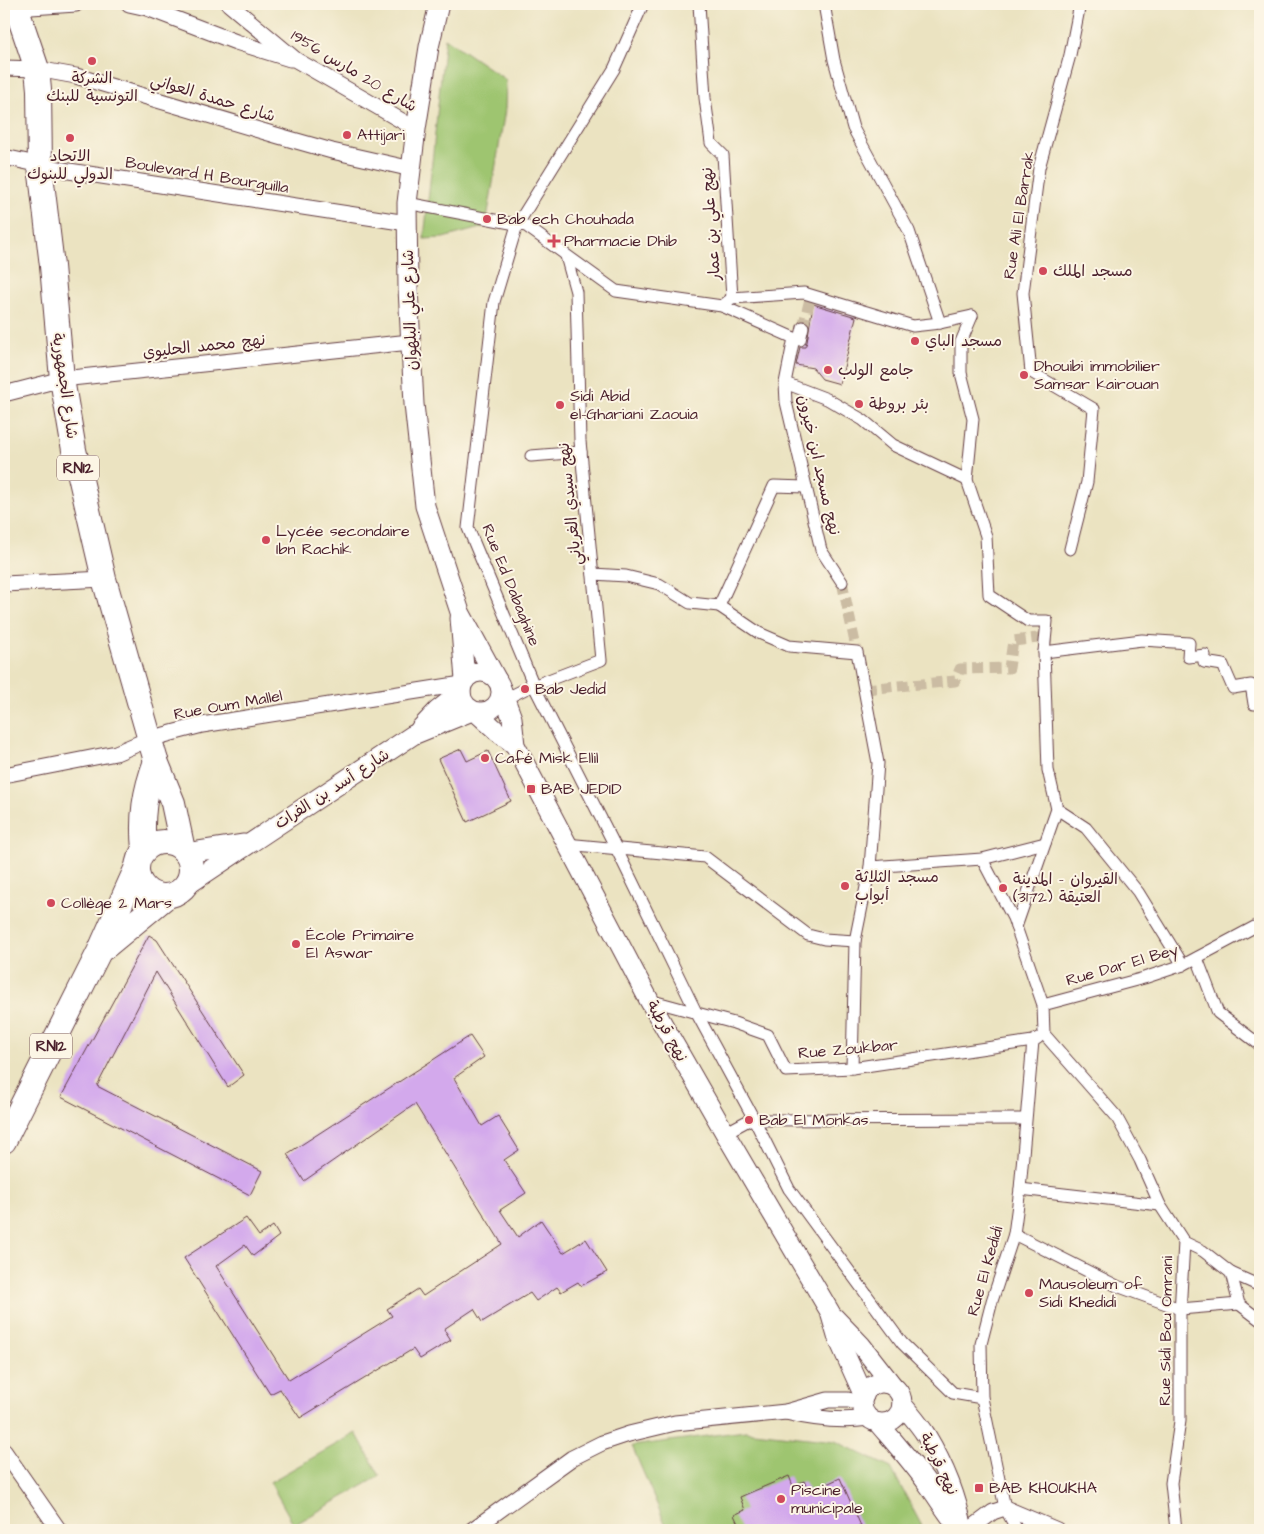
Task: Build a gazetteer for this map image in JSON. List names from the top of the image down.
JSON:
{
  "streets": {
    "main road": ["شارع الجمهورية", "RN12"],
    "street": [
      "شارع 20 مارس 1956",
      "شارع حمدة العواني",
      "Boulevard H Bourguilla",
      "Rue Ali El Barrak",
      "نهج علي بن عمار",
      "شارع علي البلهوان",
      "نهج محمد الحليوي",
      "نهج مسجد ابن خيرون",
      "نهج سيدي الغرياني",
      "Rue Ed Dabaghine",
      "Rue Oum Mallel",
      "شارع أسد بن الفرات",
      "Rue Dar El Bey",
      "نهج قرطبة",
      "Rue Zoukbar",
      "Rue El Kedidi",
      "Rue Sidi Bou Omrani"
    ]
  },
  "crossings": [
    ["شارع 20 مارس 1956", "شارع علي البلهوان"],
    ["شارع حمدة العواني", "شارع علي البلهوان"],
    ["شارع حمدة العواني", "شارع الجمهورية"],
    ["Boulevard H Bourguilla", "شارع علي البلهوان"],
    ["Boulevard H Bourguilla", "شارع الجمهورية"],
    ["شارع علي البلهوان", "نهج محمد الحليوي"],
    ["نهج محمد الحليوي", "شارع الجمهورية"],
    ["شارع الجمهورية", "Rue Oum Mallel"],
    ["شارع الجمهورية", "شارع أسد بن الفرات"],
    ["نهج سيدي الغرياني", "Rue Ed Dabaghine"],
    ["Rue Ed Dabaghine", "Rue Zoukbar"],
    ["Rue Ed Dabaghine", "Rue El Kedidi"],
    ["نهج قرطبة", "Rue Zoukbar"],
    ["Rue Zoukbar", "Rue El Kedidi"],
    ["Rue Zoukbar", "Rue Sidi Bou Omrani"]
  ],
  "places": {
    "other": [
      "الشركة التونسية للبنك",
      "Attijari",
      "الاتحاد الدولي للبنوك",
      "Bab ech Chouhada",
      "مسجد الملك",
      "مسجد الباي",
      "جامع الولب",
      "Dhouibi immobilier Samsar kairouan",
      "بئر بروطة",
      "Sidi Abid el-Ghariani Zaouia",
      "Lycée secondaire Ibn Rachik",
      "Bab Jedid",
      "Café Misk Ellil",
      "مسجد الثلاثة أبواب",
      "القيروان - المدينة العتيقة (3172)",
      "Collège 2 Mars",
      "École Primaire El Aswar",
      "Bab El Monkas",
      "Mausoleum of Sidi Khedidi",
      "Piscine municipale"
    ],
    "health": ["Pharmacie Dhib"],
    "transit": ["BAB JEDID", "BAB KHOUKHA"]
  }
}
